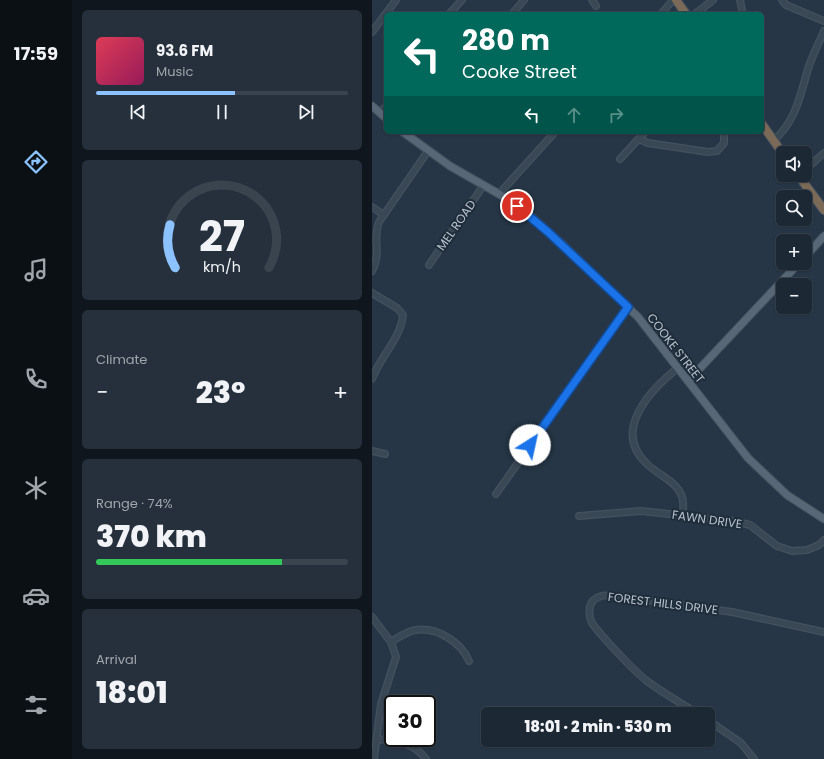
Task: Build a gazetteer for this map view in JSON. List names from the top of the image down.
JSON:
{
  "streets": {
    "main road": ["COOKE STREET"],
    "street": ["MEL ROAD", "FAWN DRIVE", "FOREST HILLS DRIVE"]
  },
  "crossings": [
    ["MEL ROAD", "COOKE STREET"]
  ],
  "page": {
    "tabs": "17:59",
    "turn": ["280 m", "Cooke Street"],
    "song": ["93.6 FM", "Music"],
    "map_buttons": ["+", "−"],
    "tile": [
      "Climate",
      ["Range · 74%", "370 km"],
      ["Arrival", "18:01"]
    ],
    "heat": ["−", "23°", "+"],
    "limit": "30",
    "trip": "18:01 · 2 min · 530 m",
    "gauge": ["27", "km/h"]
  }
}
